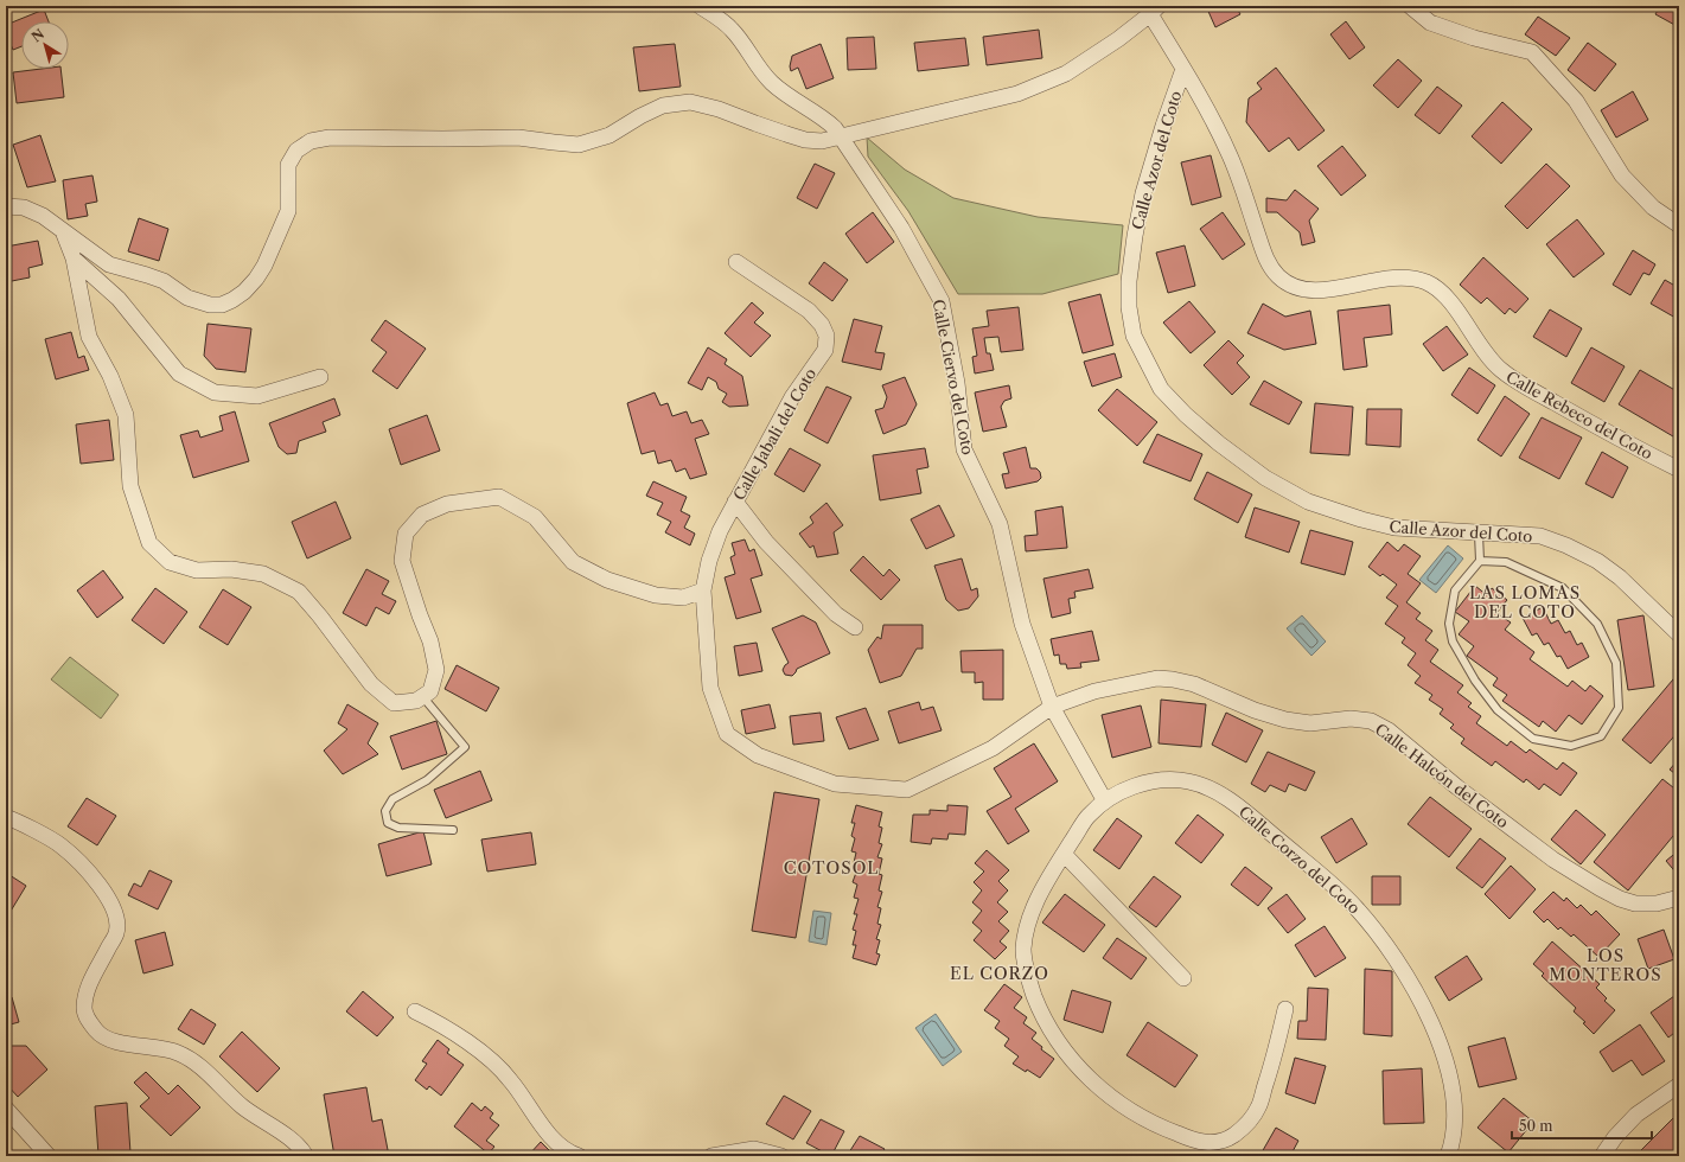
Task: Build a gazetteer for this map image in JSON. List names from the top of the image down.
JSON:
{
  "streets": {
    "street": [
      "Calle Azor del Coto",
      "Calle Ciervo del Coto",
      "Calle Rebeco del Coto",
      "Calle Jabali del Coto",
      "Calle Halcón del Coto",
      "Calle Corzo del Coto"
    ]
  },
  "crossings": [
    ["Calle Azor del Coto", "Calle Rebeco del Coto"],
    ["Calle Ciervo del Coto", "Calle Jabali del Coto"],
    ["Calle Ciervo del Coto", "Calle Halcón del Coto"],
    ["Calle Ciervo del Coto", "Calle Corzo del Coto"],
    ["Calle Jabali del Coto", "Calle Halcón del Coto"]
  ],
  "districts": [
    "LAS LOMAS DEL COTO",
    "COTOSOL",
    "LOS MONTEROS",
    "EL CORZO"
  ],
  "scale_bar": "50 m",
  "north": "top left"
}
